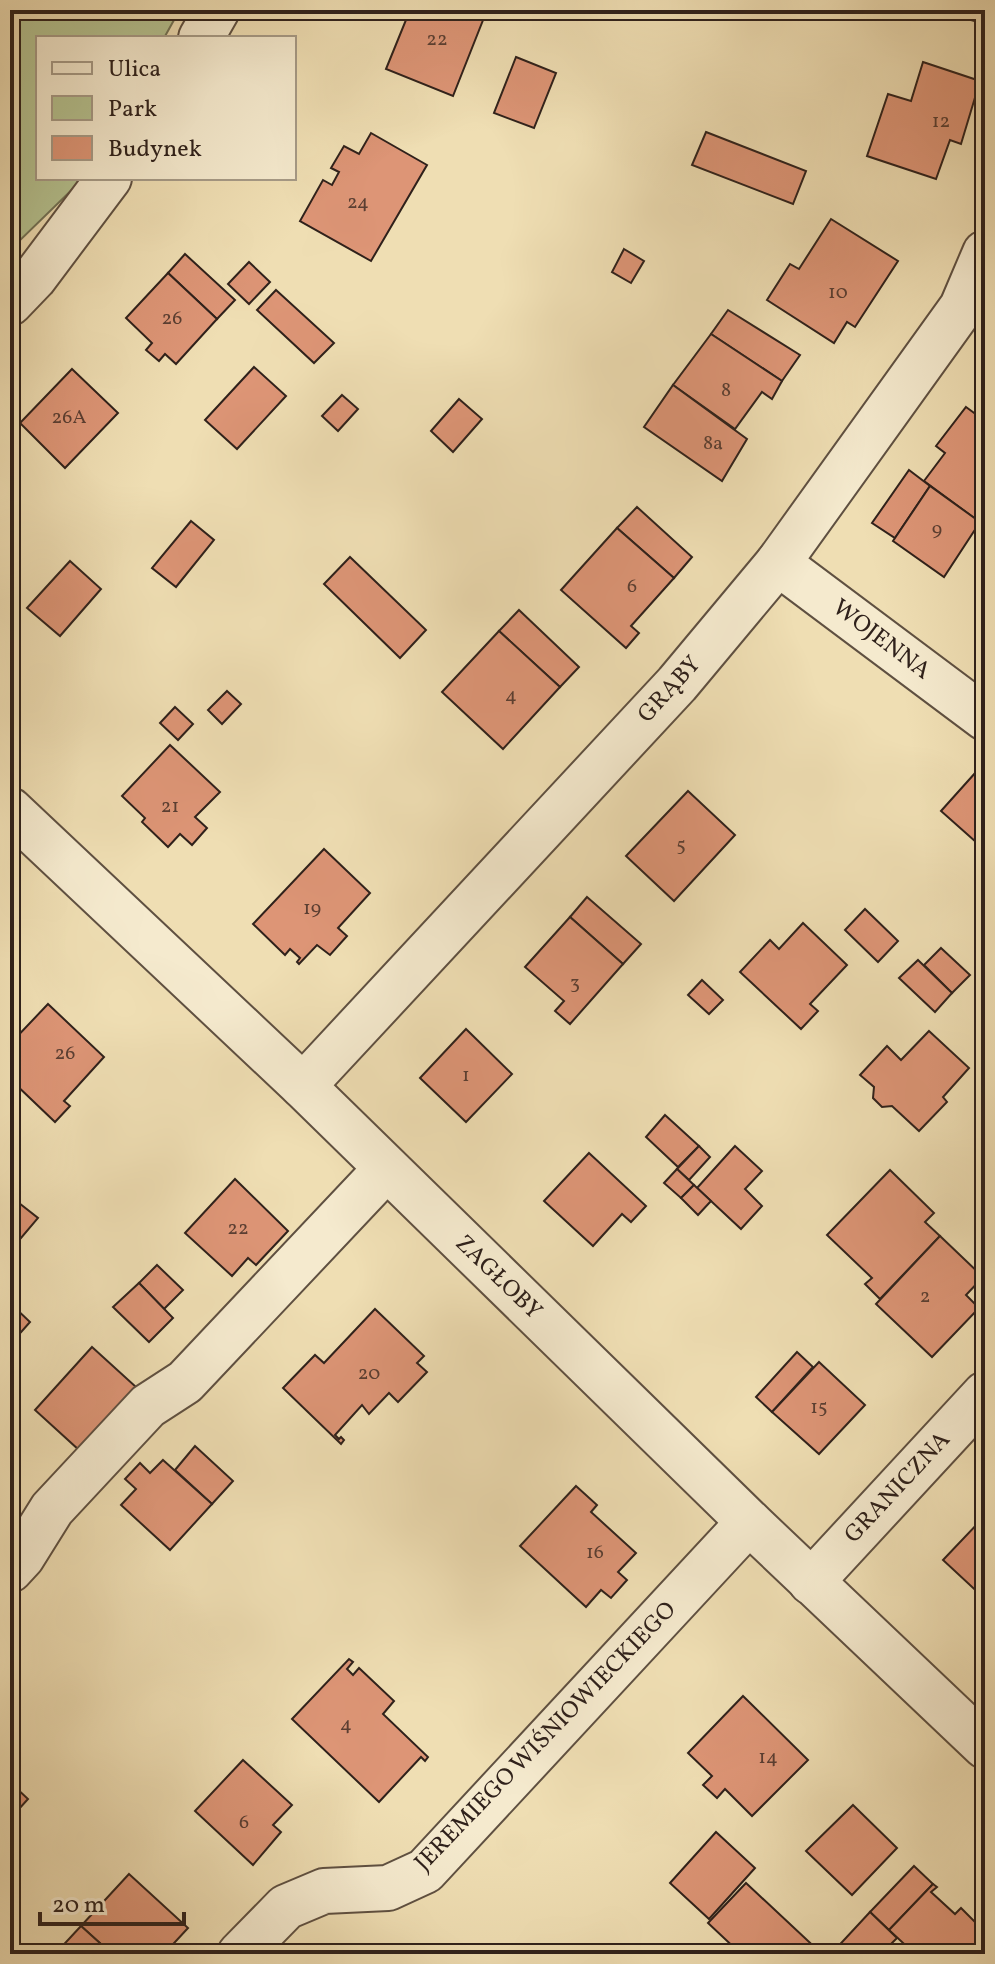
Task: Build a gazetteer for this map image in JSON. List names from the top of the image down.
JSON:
{
  "streets": {
    "street": [
      "WOJENNA",
      "GRĄBY",
      "ZAGŁOBY",
      "GRANICZNA",
      "JEREMIEGO WIŚNIOWIECKIEGO"
    ]
  },
  "crossings": [
    ["WOJENNA", "GRĄBY"],
    ["GRĄBY", "ZAGŁOBY"],
    ["ZAGŁOBY", "GRANICZNA"],
    ["ZAGŁOBY", "JEREMIEGO WIŚNIOWIECKIEGO"]
  ],
  "house_numbers": [
    "22",
    "12",
    "24",
    "10",
    "26",
    "8",
    "26A",
    "8a",
    "9",
    "6",
    "4",
    "21",
    "5",
    "19",
    "3",
    "26",
    "1",
    "22",
    "2",
    "20",
    "15",
    "16",
    "4",
    "14",
    "6"
  ],
  "legend": ["Ulica", "Park", "Budynek"],
  "scale_bar": "20 m"
}
